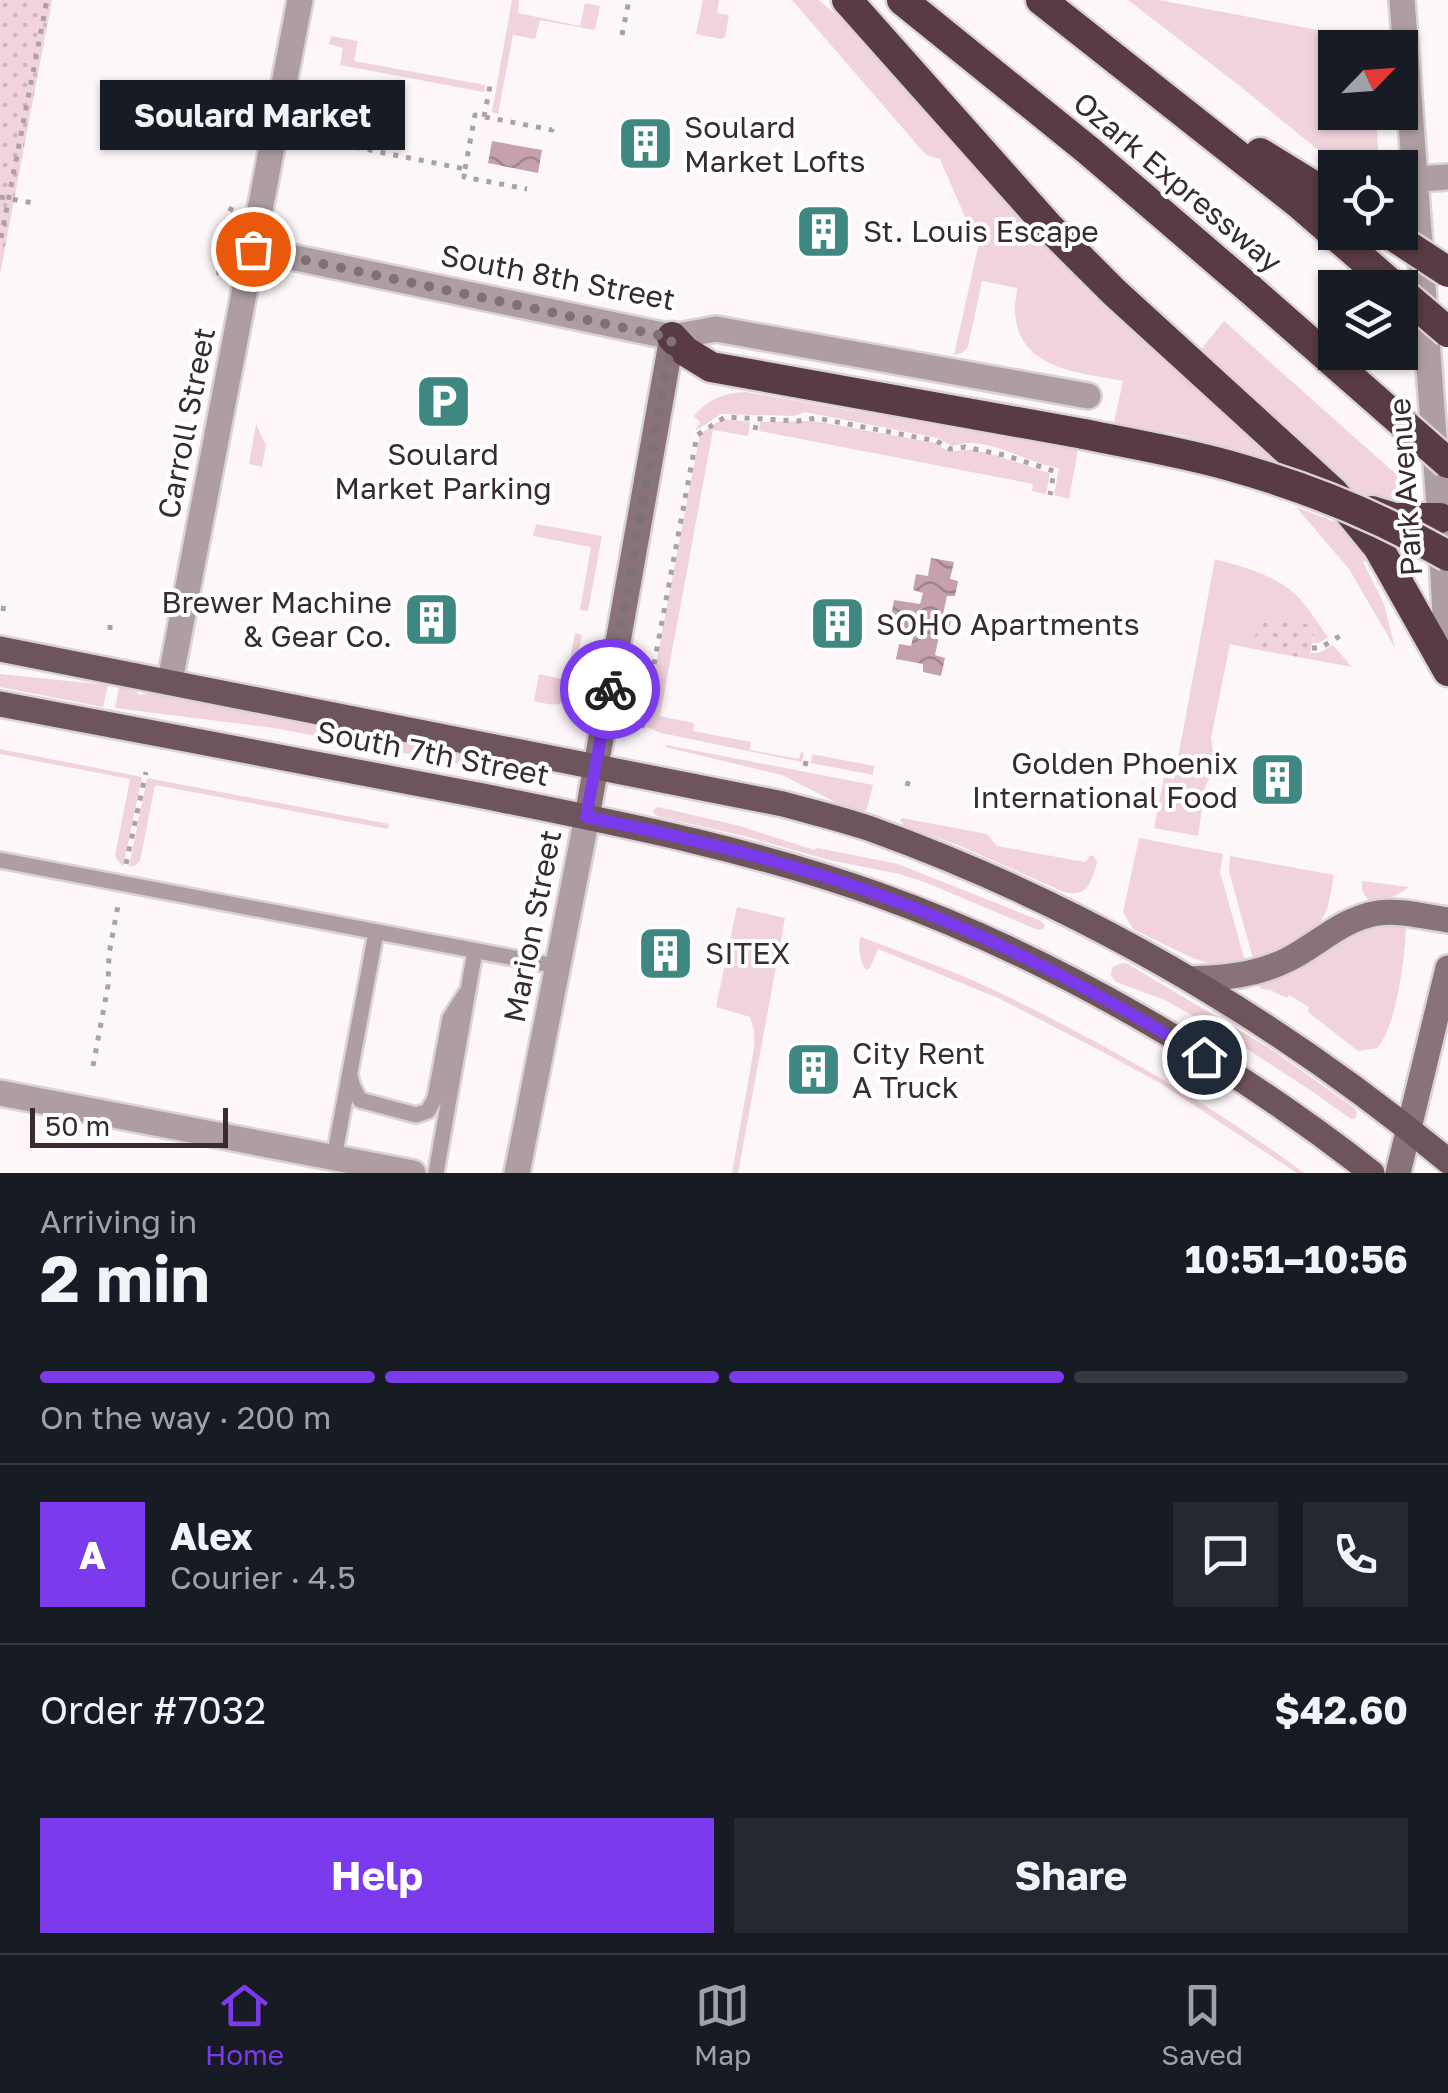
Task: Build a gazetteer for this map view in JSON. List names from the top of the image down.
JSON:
{
  "streets": {
    "highway": ["Ozark Expressway"],
    "main road": ["South 7th Street"],
    "street": [
      "South 8th Street",
      "Carroll Street",
      "Park Avenue",
      "Marion Street"
    ]
  },
  "crossings": [
    ["South 8th Street", "Carroll Street"],
    ["South 8th Street", "Marion Street"],
    ["Carroll Street", "South 7th Street"],
    ["South 7th Street", "Marion Street"]
  ],
  "places": {
    "building": [
      "Soulard Market Lofts",
      "St. Louis Escape",
      "Brewer Machine & Gear Co.",
      "SOHO Apartments",
      "Golden Phoenix International Food",
      "SITEX",
      "City Rent A Truck"
    ],
    "other": ["Soulard Market"],
    "parking": ["Soulard Market Parking"]
  },
  "scale_bar": "50 m",
  "north": "top right",
  "page": {
    "bubble": "Soulard Market",
    "scale": "50 m",
    "heading": ["2 min", "Arriving in", "10:51–10:56"],
    "panel": [
      "Alex",
      "Courier · 4.5",
      "Order #7032",
      "$42.60"
    ],
    "bar": "On the way · 200 m",
    "round": "A",
    "buttons": ["Help", "Share"],
    "tabs": ["Home", "Map", "Saved"]
  }
}
